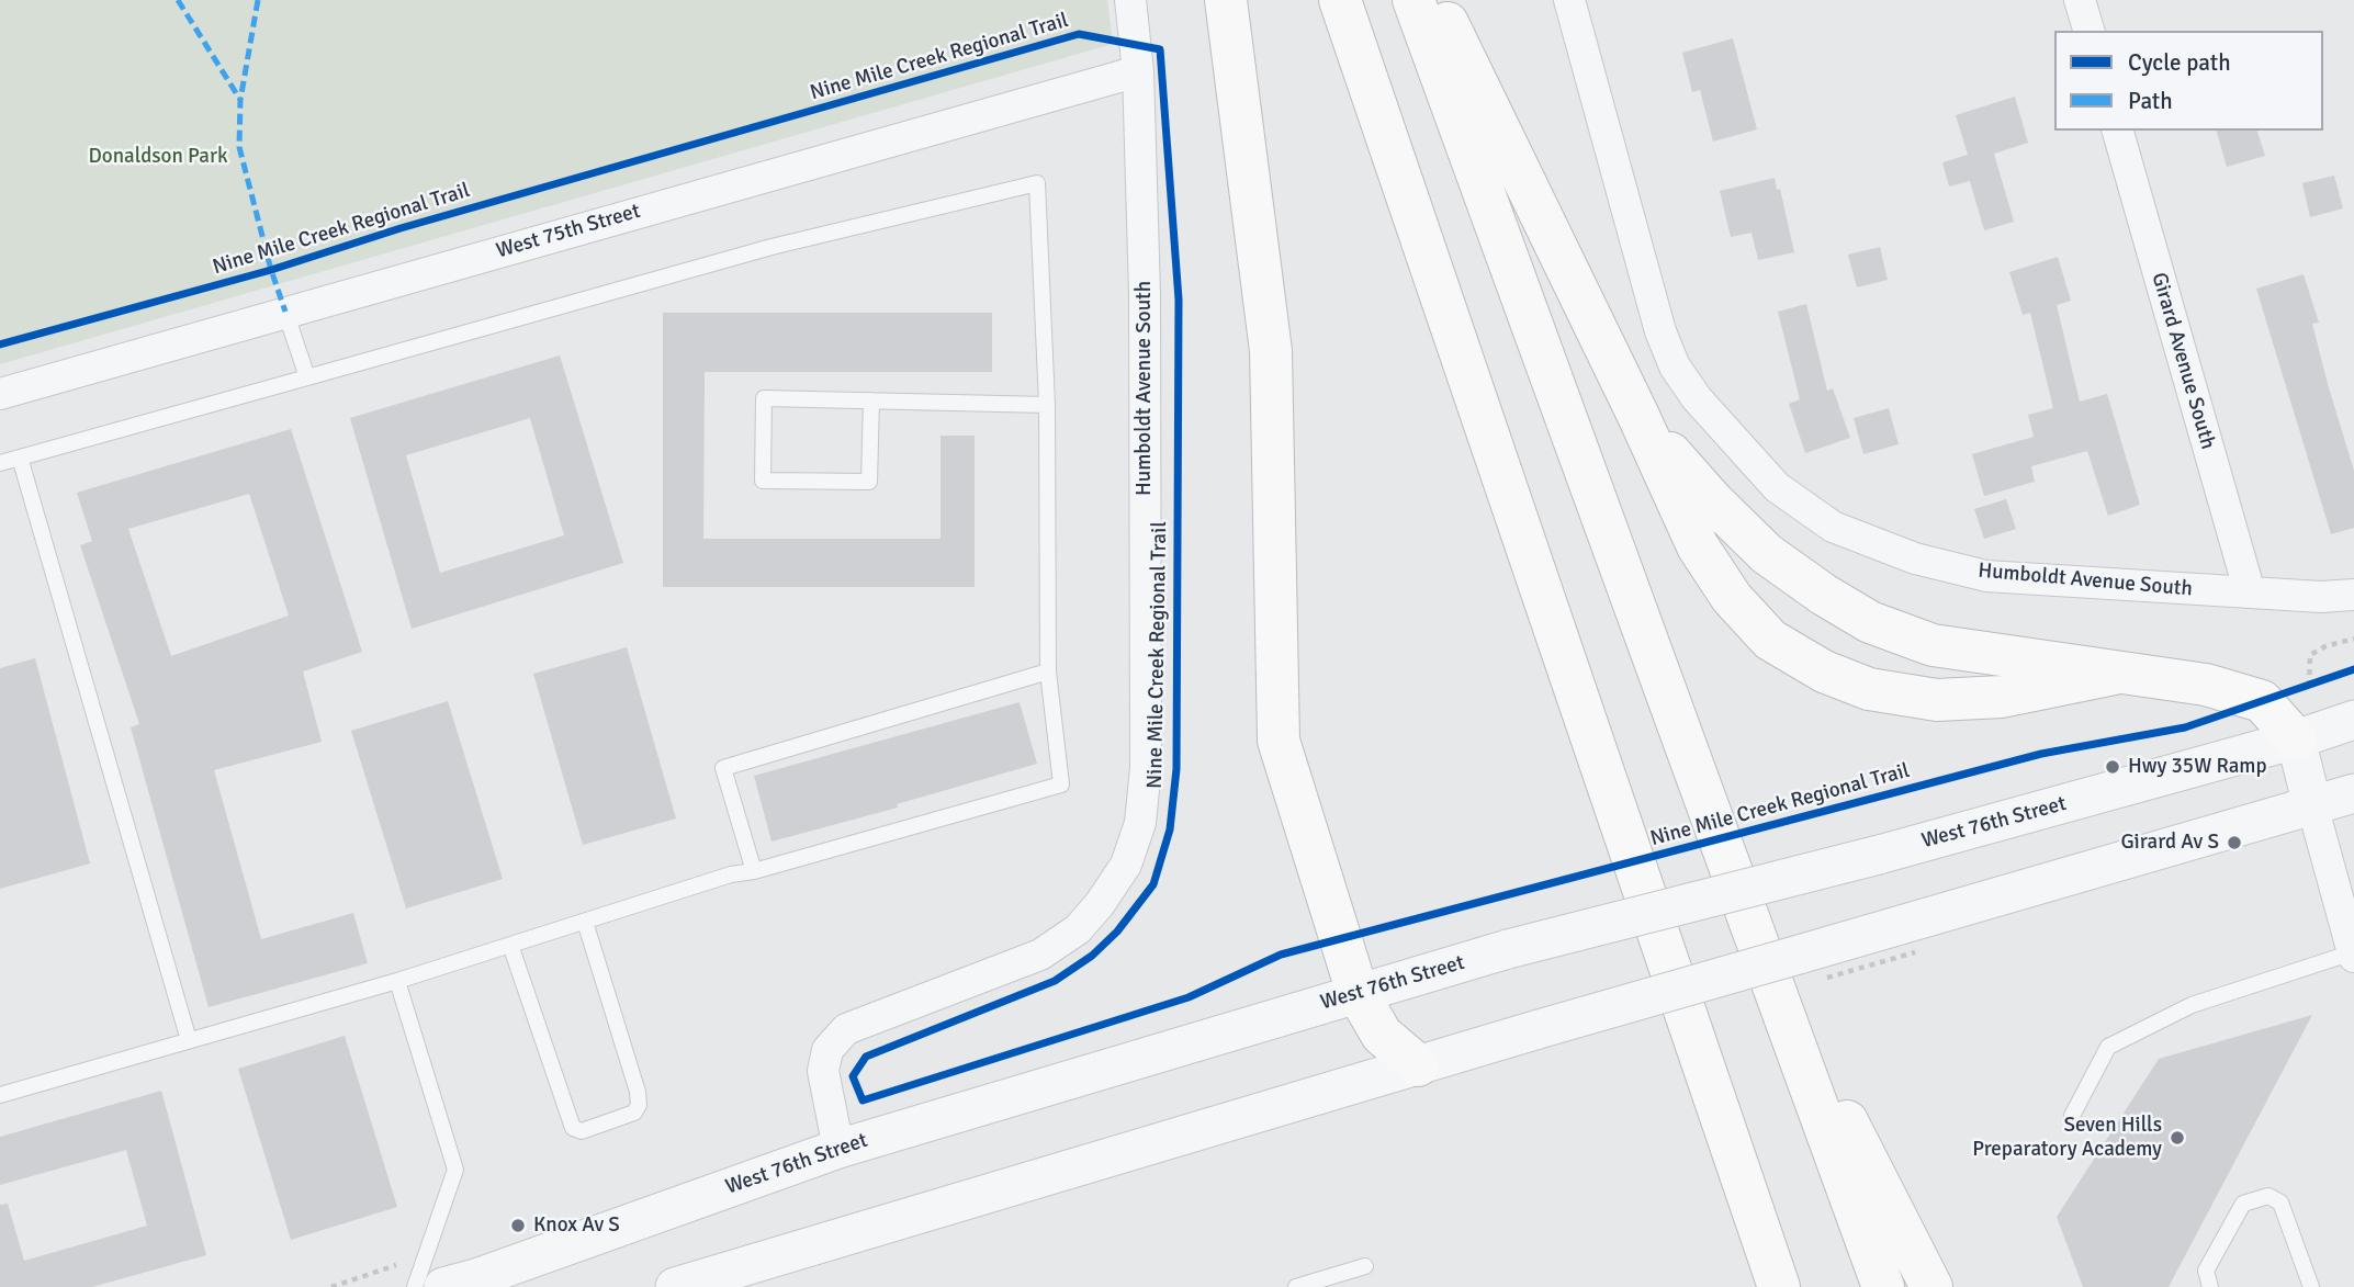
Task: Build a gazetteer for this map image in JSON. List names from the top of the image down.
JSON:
{
  "streets": {
    "street": [
      "West 75th Street",
      "Girard Avenue South",
      "Humboldt Avenue South",
      "West 76th Street"
    ],
    "cycle path": ["Nine Mile Creek Regional Trail"]
  },
  "crossings": [
    ["West 75th Street", "Humboldt Avenue South"],
    ["Girard Avenue South", "Humboldt Avenue South"],
    ["Humboldt Avenue South", "West 76th Street"]
  ],
  "parks": ["Donaldson Park"],
  "places": [
    "Hwy 35W Ramp",
    "Girard Av S",
    "Seven Hills Preparatory Academy",
    "Knox Av S"
  ],
  "legend": ["Cycle path", "Path"]
}
